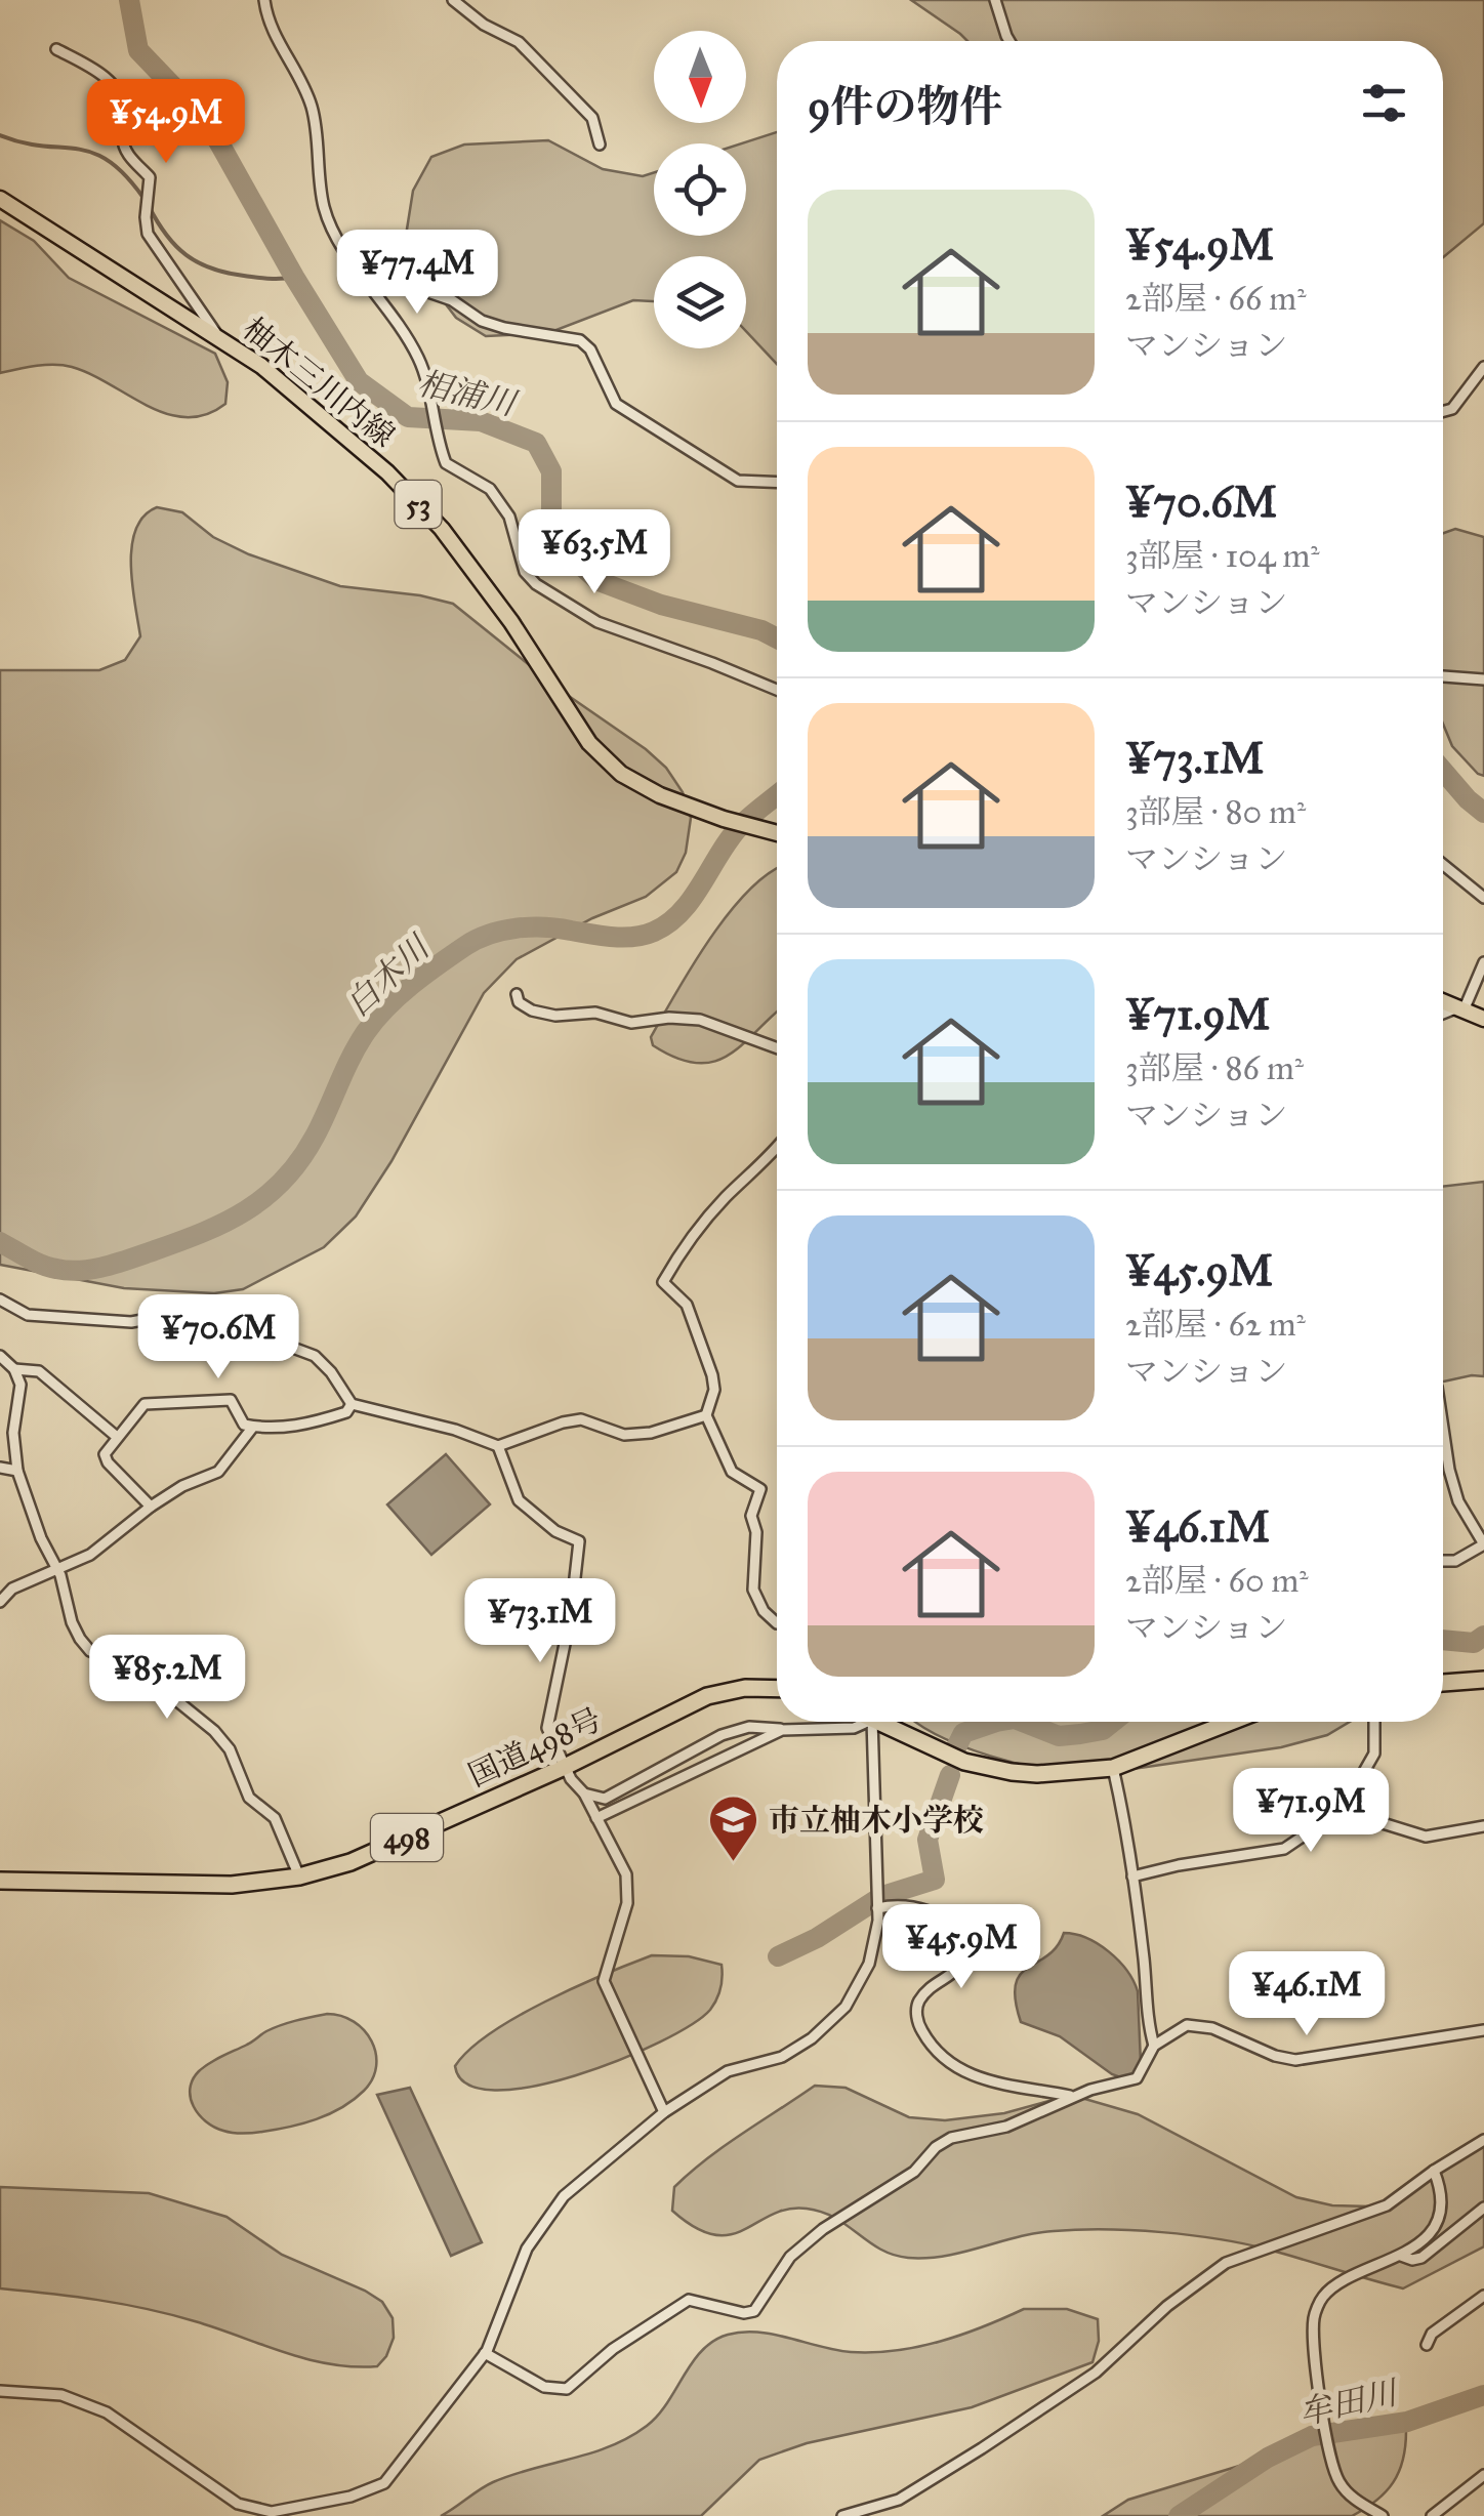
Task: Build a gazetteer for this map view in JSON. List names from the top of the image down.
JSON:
{
  "streets": {
    "highway": ["国道498号", "498"],
    "main road": ["柚木三川内線", "53"]
  },
  "water": ["相浦川", "白木川", "牟田川"],
  "places": {
    "school or university": ["市立柚木小学校"]
  },
  "north": "bottom",
  "page": {
    "heading": "9件の物件",
    "price": [
      "¥54.9M",
      "¥77.4M",
      "¥63.5M",
      "¥70.6M",
      "¥73.1M",
      "¥85.2M",
      "¥71.9M",
      "¥45.9M",
      "¥46.1M"
    ],
    "list": [
      {
        "name": "¥54.9M",
        "note": "2部屋 · 66 m² · マンション"
      },
      {
        "name": "¥70.6M",
        "note": "3部屋 · 104 m² · マンション"
      },
      {
        "name": "¥73.1M",
        "note": "3部屋 · 80 m² · マンション"
      },
      {
        "name": "¥71.9M",
        "note": "3部屋 · 86 m² · マンション"
      },
      {
        "name": "¥45.9M",
        "note": "2部屋 · 62 m² · マンション"
      },
      {
        "name": "¥46.1M",
        "note": "2部屋 · 60 m² · マンション"
      }
    ]
  }
}
